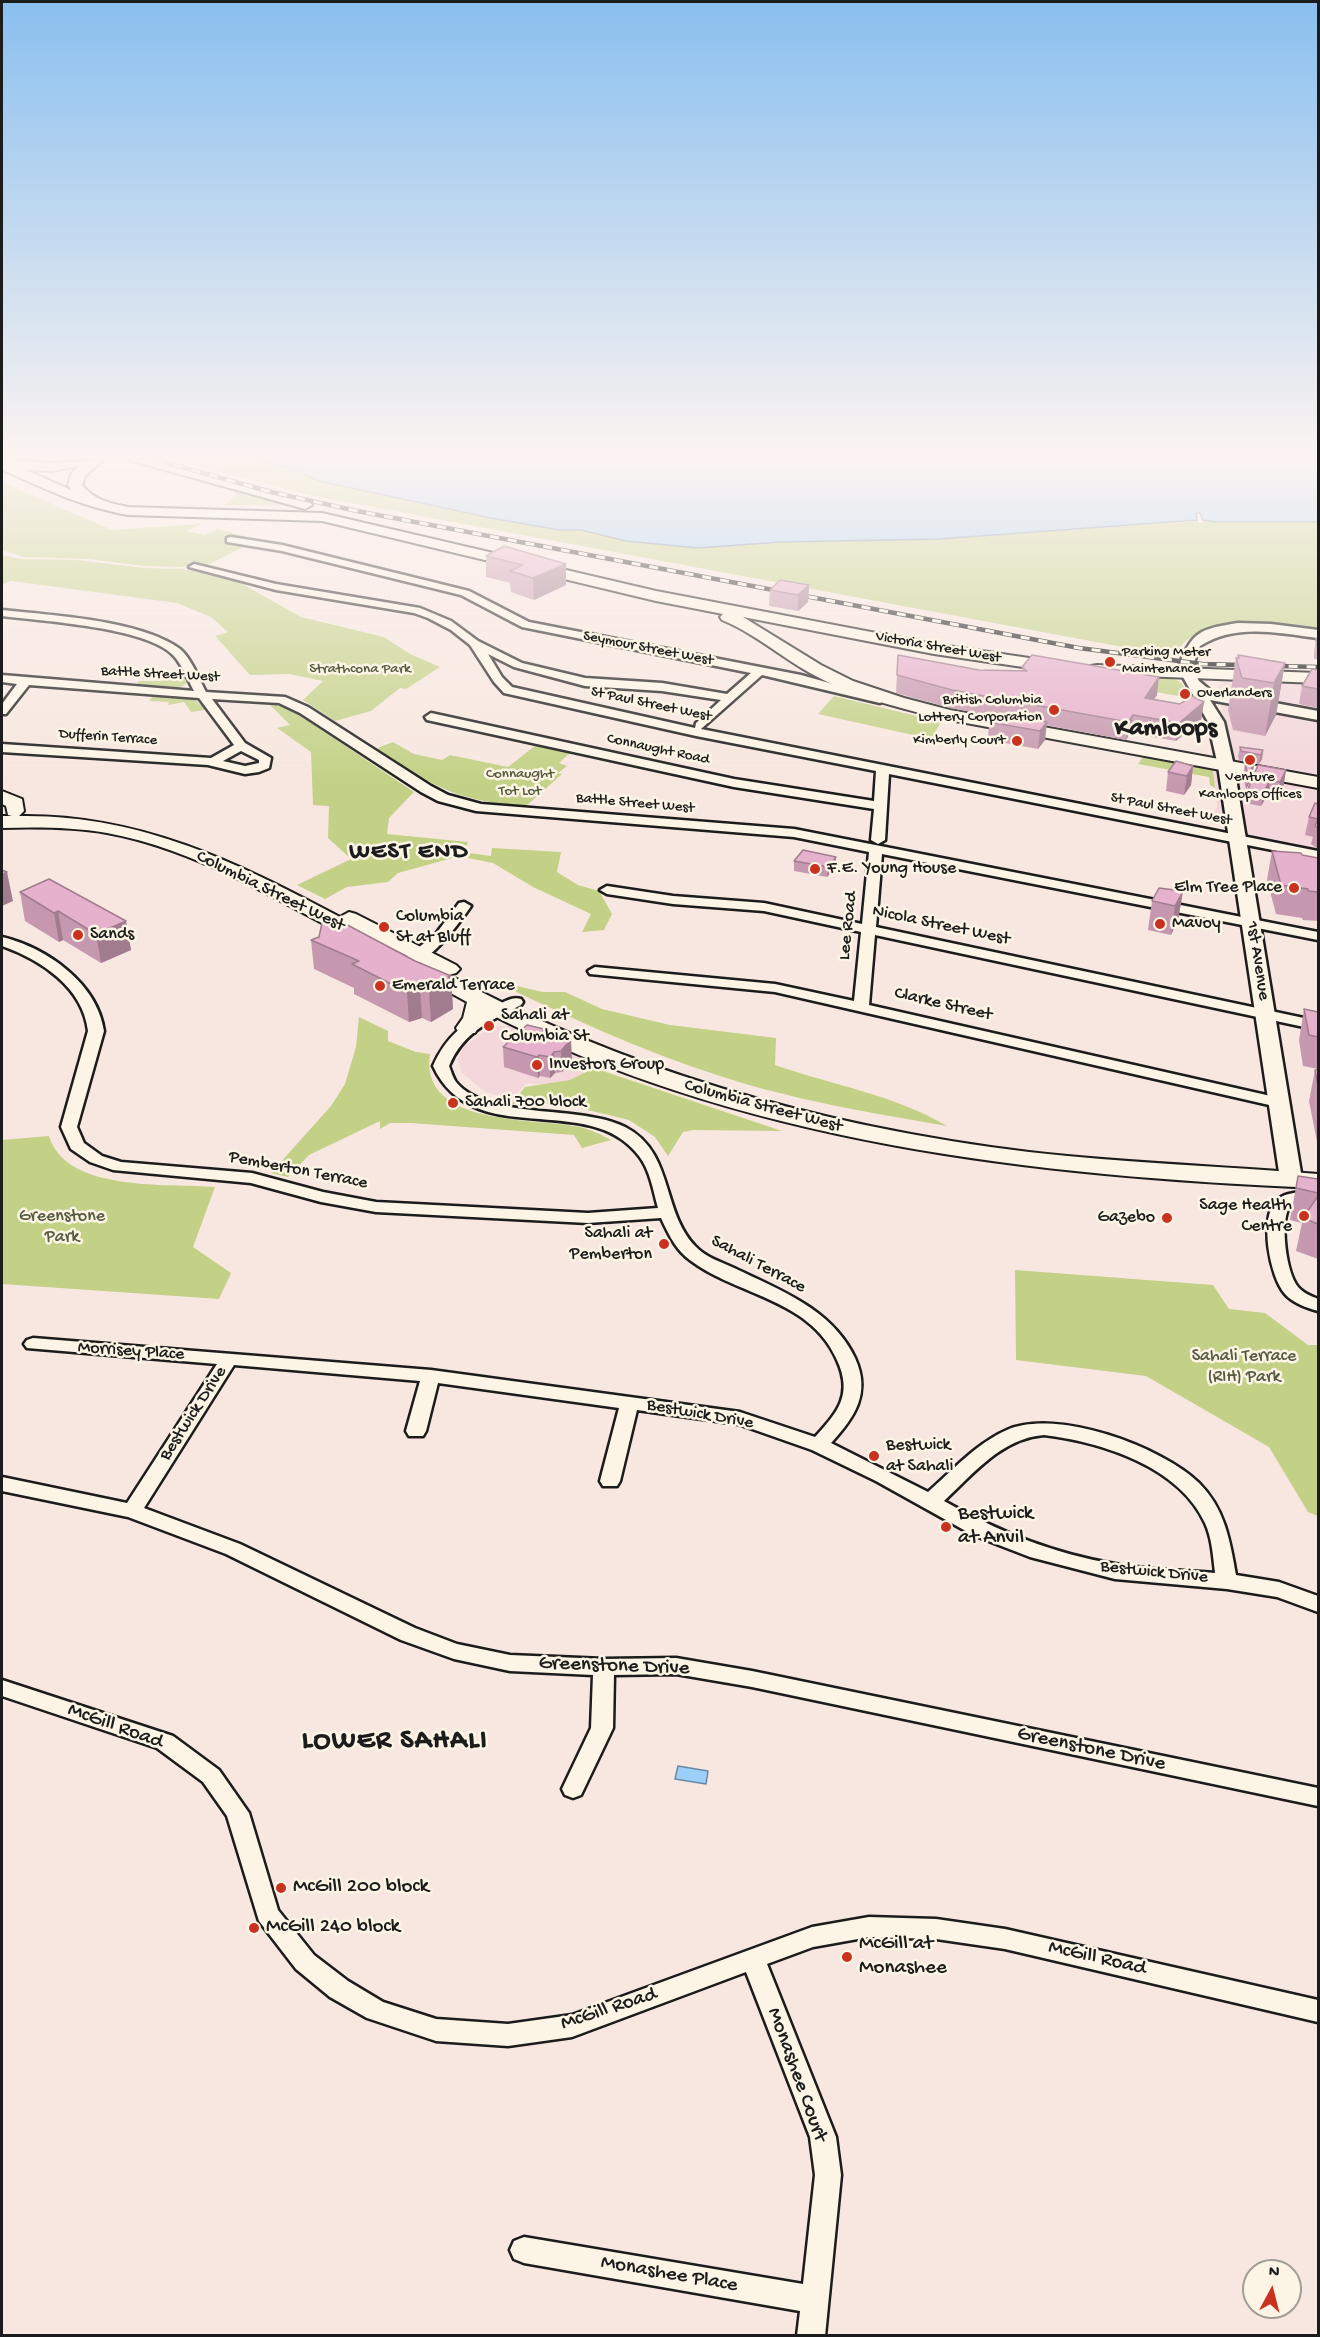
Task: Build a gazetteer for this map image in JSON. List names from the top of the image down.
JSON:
{
  "streets": {
    "main road": ["Victoria Street West", "Seymour Street West", "Columbia Street West"],
    "street": [
      "Battle Street West",
      "St Paul Street West",
      "Dufferin Terrace",
      "Connaught Road",
      "Lee Road",
      "Nicola Street West",
      "1st Avenue",
      "Clarke Street",
      "Pemberton Terrace",
      "Sahali Terrace",
      "Morrisey Place",
      "Bestwick Drive",
      "Greenstone Drive",
      "McGill Road",
      "Monashee Court",
      "Monashee Place"
    ]
  },
  "crossings": [
    ["Victoria Street West", "Seymour Street West"],
    ["Victoria Street West", "1st Avenue"],
    ["Seymour Street West", "1st Avenue"],
    ["Battle Street West", "Lee Road"],
    ["Battle Street West", "1st Avenue"],
    ["St Paul Street West", "Lee Road"],
    ["St Paul Street West", "1st Avenue"],
    ["Connaught Road", "Lee Road"],
    ["Columbia Street West", "1st Avenue"],
    ["Columbia Street West", "Sahali Terrace"],
    ["Lee Road", "Nicola Street West"],
    ["Lee Road", "Clarke Street"],
    ["Nicola Street West", "1st Avenue"],
    ["1st Avenue", "Clarke Street"],
    ["Pemberton Terrace", "Sahali Terrace"],
    ["Sahali Terrace", "Bestwick Drive"],
    ["Morrisey Place", "Bestwick Drive"],
    ["Bestwick Drive", "Greenstone Drive"],
    ["McGill Road", "Monashee Court"],
    ["Monashee Court", "Monashee Place"]
  ],
  "districts": ["Kamloops", "WEST END", "LOWER SAHALI"],
  "parks": [
    "Strathcona Park",
    "Connaught Tot Lot",
    "Greenstone Park",
    "Sahali Terrace (RIH) Park"
  ],
  "places": [
    "Parking Meter Maintenance",
    "Overlanders",
    "British Columbia Lottery Corporation",
    "Kimberly Court",
    "Venture Kamloops Offices",
    "F.E. Young House",
    "Elm Tree Place",
    "Mavoy",
    "Columbia St at Bluff",
    "Sands",
    "Emerald Terrace",
    "Sahali at Columbia St",
    "Investors Group",
    "Sahali 700 block",
    "Sage Health Centre",
    "Gazebo",
    "Sahali at Pemberton",
    "Bestwick at Sahali",
    "Bestwick at Anvil",
    "McGill 200 block",
    "McGill 240 block",
    "McGill at Monashee"
  ],
  "north": "top"
}
